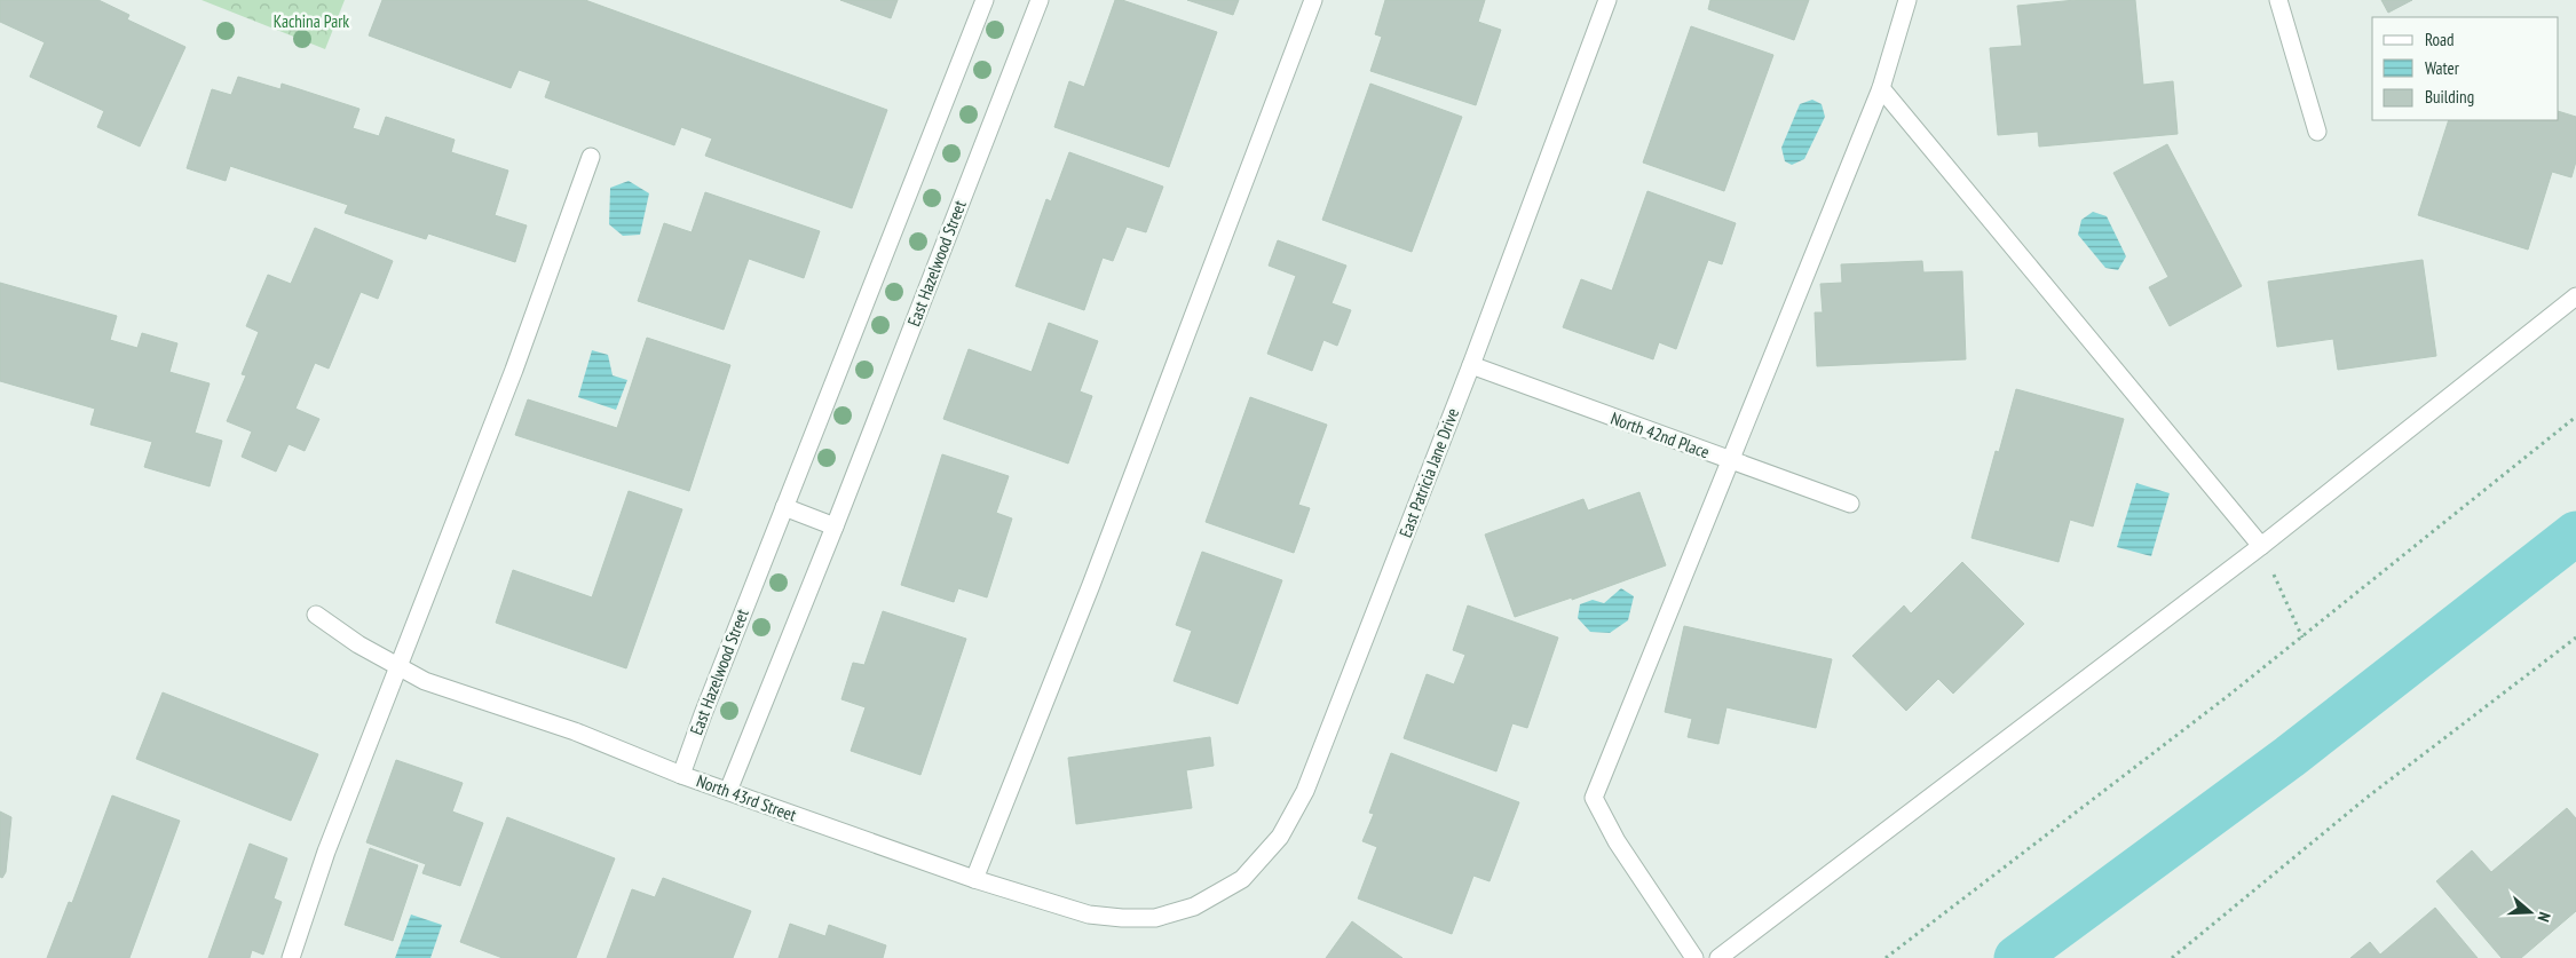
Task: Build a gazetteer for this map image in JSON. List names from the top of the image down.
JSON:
{
  "streets": {
    "street": [
      "East Hazelwood Street",
      "North 42nd Place",
      "East Patricia Jane Drive",
      "North 43rd Street"
    ]
  },
  "crossings": [
    ["East Hazelwood Street", "North 43rd Street"],
    ["North 42nd Place", "East Patricia Jane Drive"],
    ["East Patricia Jane Drive", "North 43rd Street"]
  ],
  "parks": ["Kachina Park"],
  "legend": ["Road", "Water", "Building"],
  "north": "right"
}
